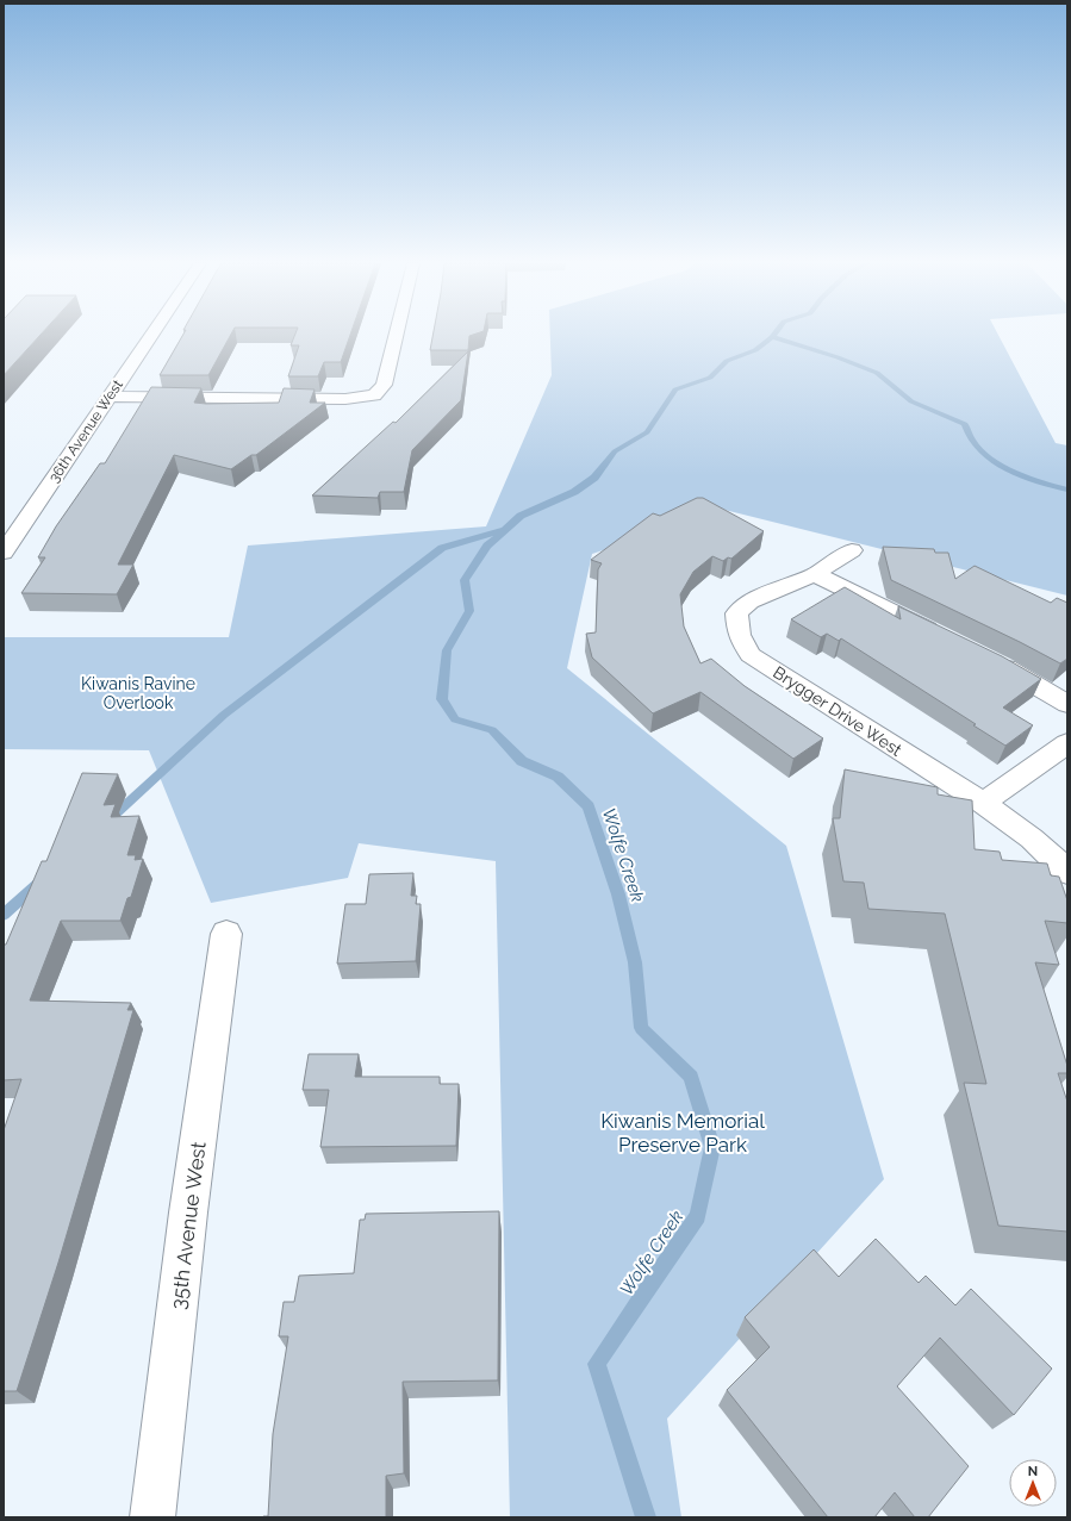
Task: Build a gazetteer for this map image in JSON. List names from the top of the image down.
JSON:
{
  "streets": {
    "street": ["36th Avenue West", "Brygger Drive West", "35th Avenue West"]
  },
  "water": ["Wolfe Creek"],
  "parks": ["Kiwanis Ravine Overlook", "Kiwanis Memorial Preserve Park"],
  "north": "top"
}
